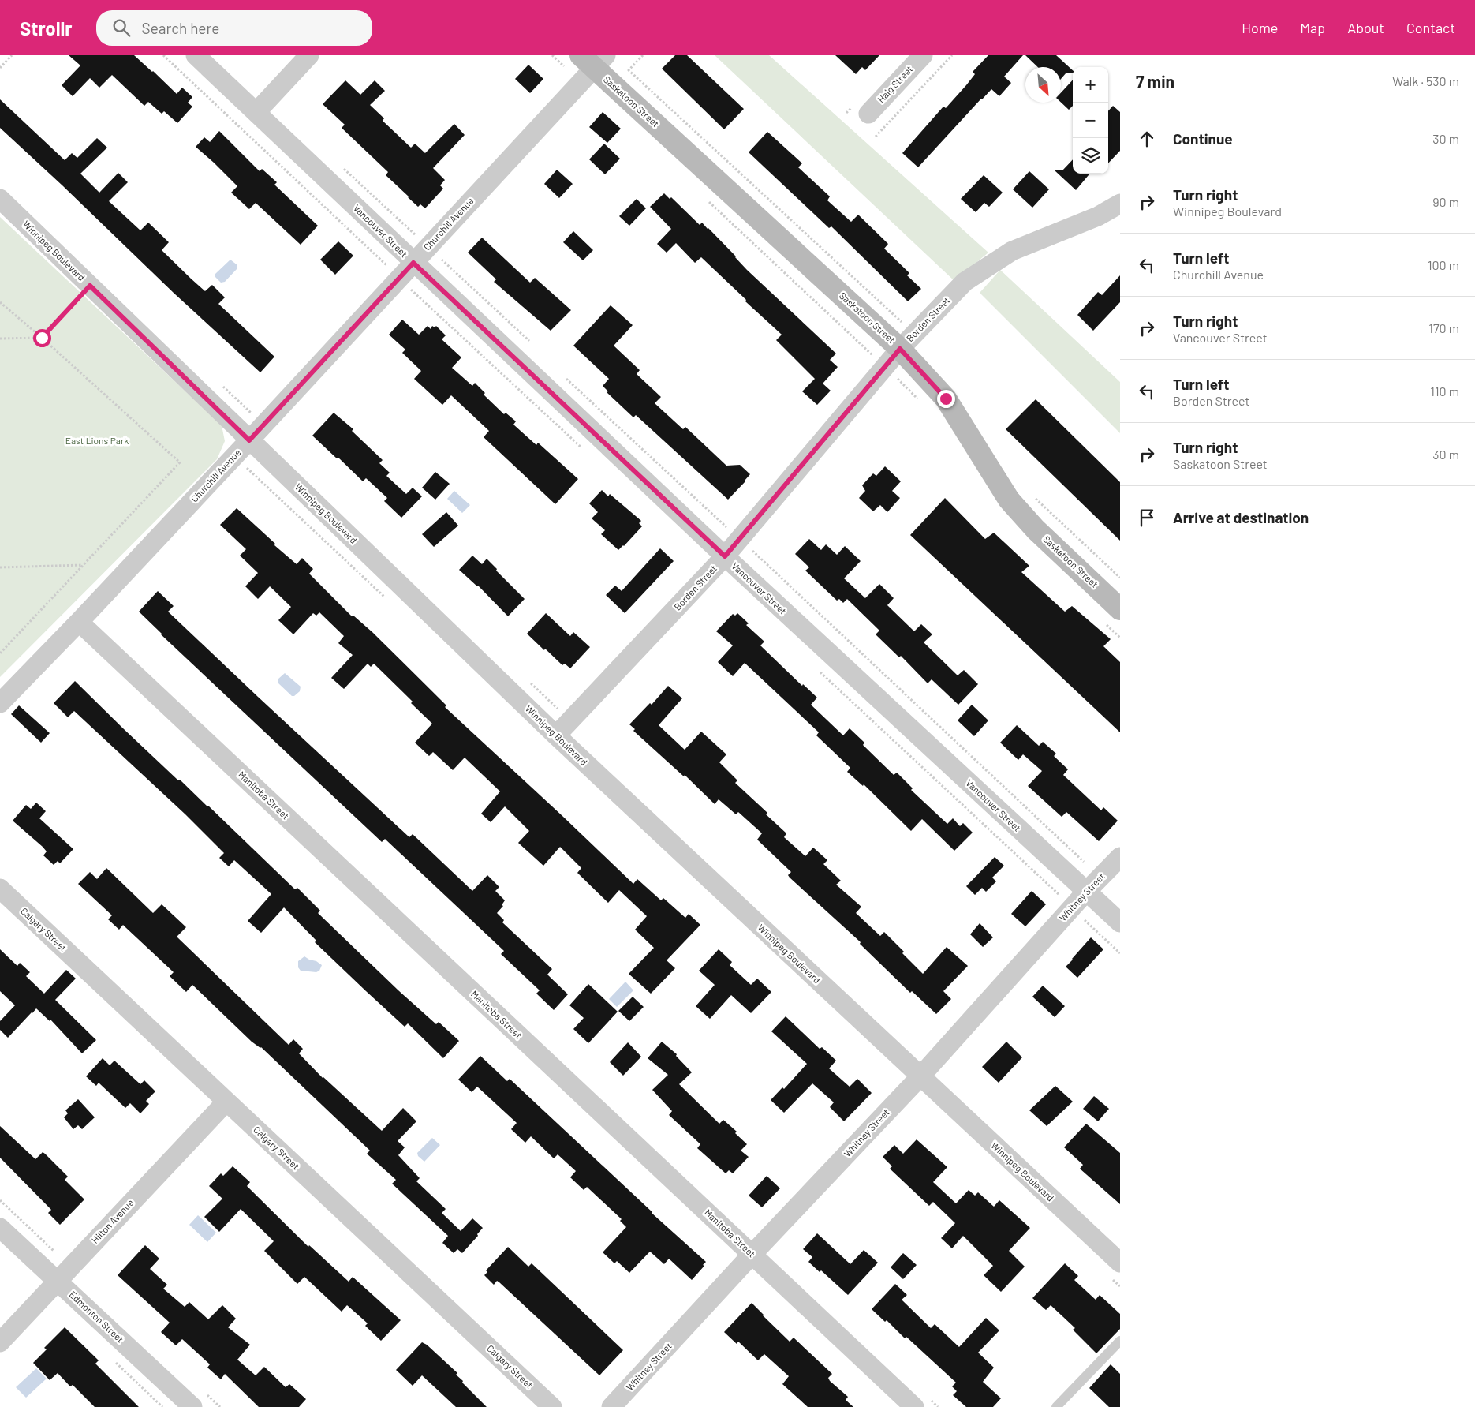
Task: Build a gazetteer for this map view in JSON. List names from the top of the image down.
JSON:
{
  "streets": {
    "street": [
      "Haig Street",
      "Saskatoon Street",
      "Churchill Avenue",
      "Vancouver Street",
      "Winnipeg Boulevard",
      "Borden Street",
      "Manitoba Street",
      "Whitney Street",
      "Calgary Street",
      "Hilton Avenue",
      "Edmonton Street"
    ]
  },
  "crossings": [
    ["Saskatoon Street", "Churchill Avenue"],
    ["Saskatoon Street", "Borden Street"],
    ["Churchill Avenue", "Vancouver Street"],
    ["Churchill Avenue", "Winnipeg Boulevard"],
    ["Churchill Avenue", "Manitoba Street"],
    ["Vancouver Street", "Borden Street"],
    ["Vancouver Street", "Whitney Street"],
    ["Winnipeg Boulevard", "Borden Street"],
    ["Winnipeg Boulevard", "Whitney Street"],
    ["Manitoba Street", "Whitney Street"],
    ["Calgary Street", "Hilton Avenue"],
    ["Hilton Avenue", "Edmonton Street"]
  ],
  "parks": ["East Lions Park"],
  "north": "bottom right",
  "page": {
    "header": "Strollr",
    "search": "Search here",
    "nav": [
      "Home",
      "Map",
      "About",
      "Contact"
    ],
    "heading": ["7 min", "Walk · 530 m"],
    "map_buttons": ["+", "−"],
    "list": [
      ["Continue", "30 m"],
      ["Turn right", "Winnipeg Boulevard", "90 m"],
      ["Turn left", "Churchill Avenue", "100 m"],
      ["Turn right", "Vancouver Street", "170 m"],
      ["Turn left", "Borden Street", "110 m"],
      ["Turn right", "Saskatoon Street", "30 m"],
      "Arrive at destination"
    ]
  }
}
